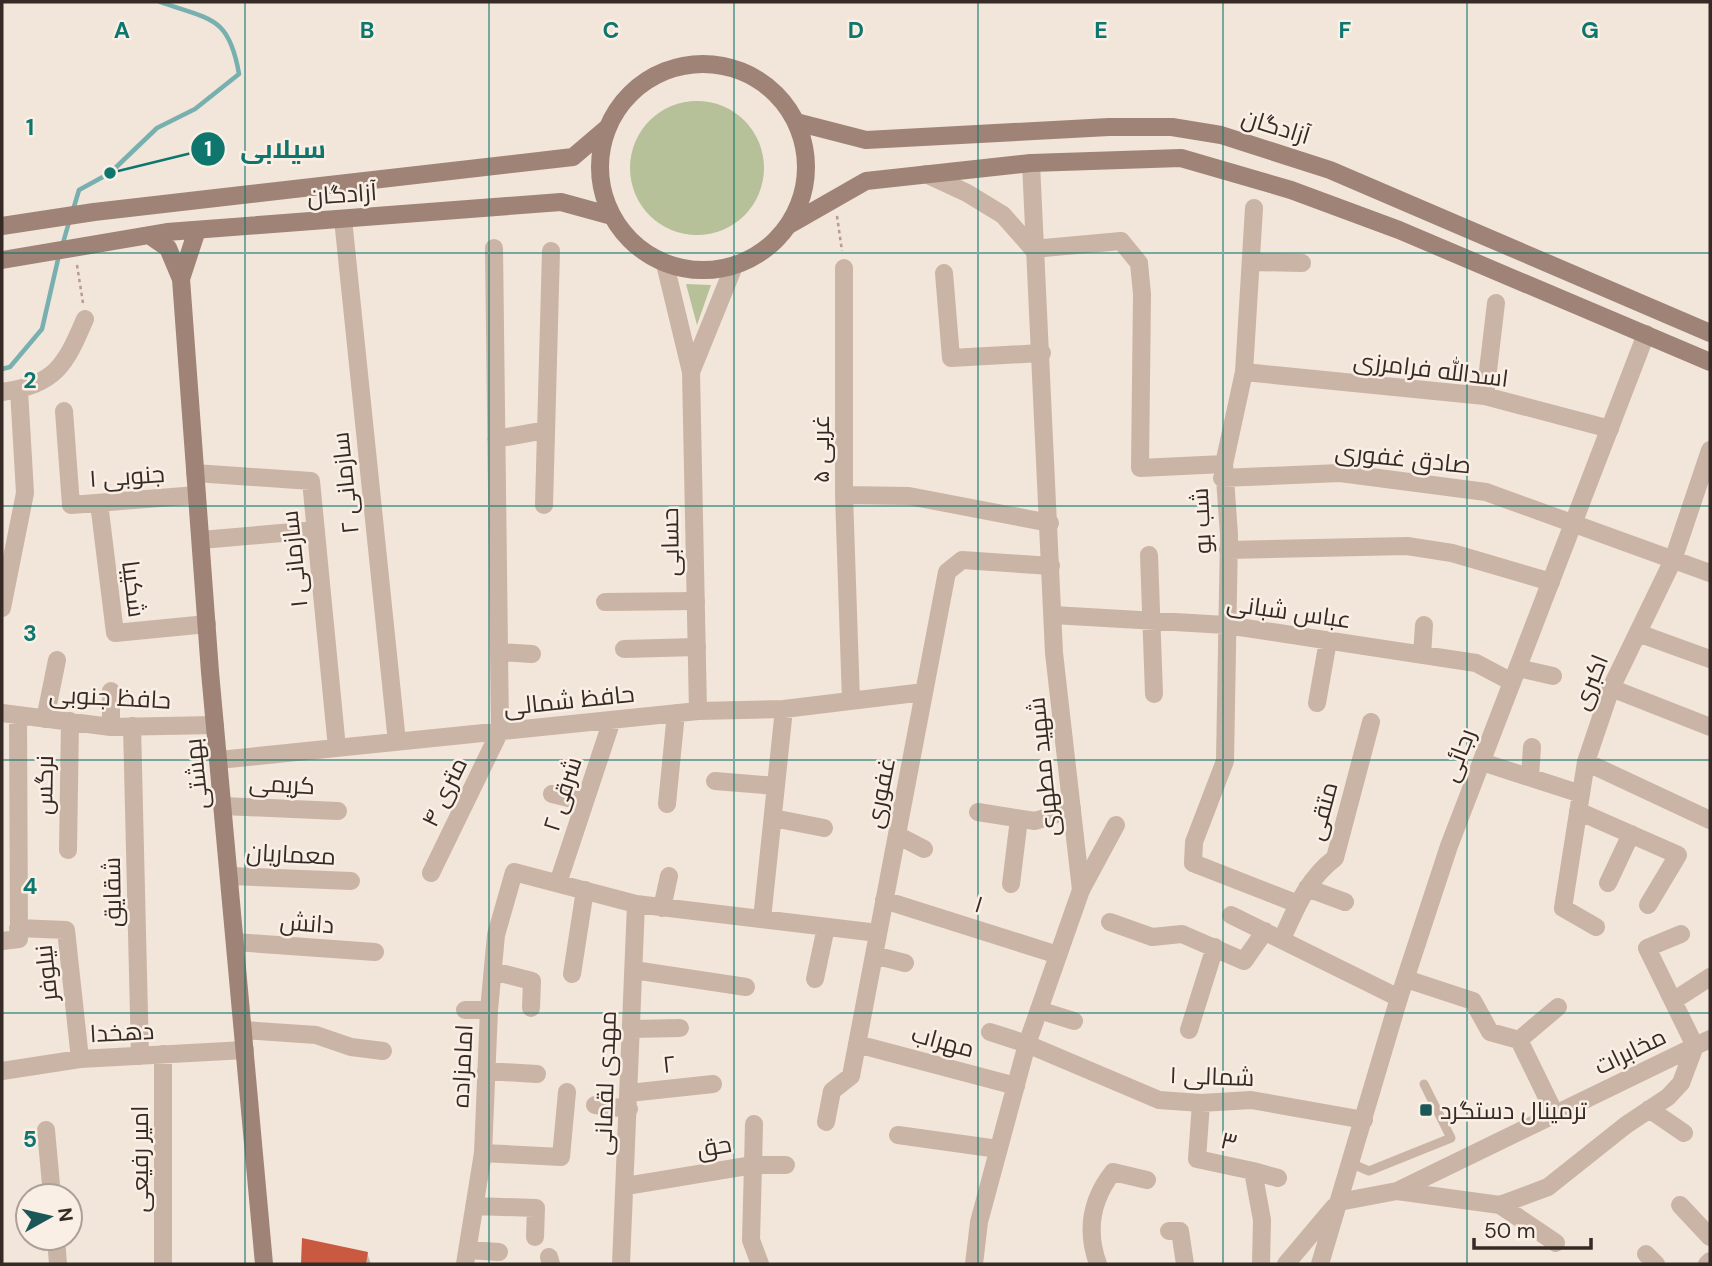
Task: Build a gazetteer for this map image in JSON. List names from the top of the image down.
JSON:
{
  "streets": {
    "main road": ["آزادگان", "بهشتی"],
    "street": [
      "اسدالله فرامرزی",
      "۵ غربی",
      "صادق غفوری",
      "۱ جنوبی",
      "سازمانی ۲",
      "شب بو",
      "حسابی",
      "سازمانی ۱",
      "شکیبا",
      "عباس شبانی",
      "اکبری",
      "حافظ جنوبی",
      "حافظ شمالی",
      "رجائی",
      "شهید مطهری",
      "کریمی",
      "نرگس",
      "۴ متری",
      "غفوری",
      "۲ شرقی",
      "متقی",
      "معماریان",
      "شقایق",
      "۱",
      "دانش",
      "نیلوفر",
      "دهخدا",
      "مهراب",
      "مخابرات",
      "۲",
      "امامزاده",
      "۱ شمالی",
      "مهدی لقمانی",
      "۳",
      "حق",
      "امیر رفیعی"
    ]
  },
  "crossings": [
    ["آزادگان", "سازمانی ۲"],
    ["آزادگان", "حسابی"],
    ["اسدالله فرامرزی", "رجائی"],
    ["۵ غربی", "حافظ شمالی"],
    ["صادق غفوری", "شب بو"],
    ["صادق غفوری", "اکبری"],
    ["صادق غفوری", "رجائی"],
    ["۱ جنوبی", "شکیبا"],
    ["۱ جنوبی", "بهشتی"],
    ["سازمانی ۲", "حافظ شمالی"],
    ["شب بو", "عباس شبانی"],
    ["شب بو", "شهید مطهری"],
    ["شب بو", "متقی"],
    ["حسابی", "حافظ شمالی"],
    ["سازمانی ۱", "حافظ شمالی"],
    ["سازمانی ۱", "بهشتی"],
    ["شکیبا", "بهشتی"],
    ["عباس شبانی", "رجائی"],
    ["عباس شبانی", "شهید مطهری"],
    ["حافظ جنوبی", "بهشتی"],
    ["حافظ جنوبی", "نرگس"],
    ["حافظ جنوبی", "شقایق"],
    ["حافظ جنوبی", "نیلوفر"],
    ["حافظ شمالی", "بهشتی"],
    ["حافظ شمالی", "۴ متری"],
    ["حافظ شمالی", "غفوری"],
    ["حافظ شمالی", "۲ شرقی"],
    ["رجائی", "مخابرات"],
    ["رجائی", "۱ شمالی"],
    ["شهید مطهری", "غفوری"],
    ["شهید مطهری", "۱"],
    ["شهید مطهری", "مهراب"],
    ["شهید مطهری", "۱ شمالی"],
    ["بهشتی", "کریمی"],
    ["بهشتی", "معماریان"],
    ["بهشتی", "دانش"],
    ["بهشتی", "دهخدا"],
    ["غفوری", "۱"],
    ["غفوری", "مهراب"],
    ["۲ شرقی", "امامزاده"],
    ["شقایق", "دهخدا"],
    ["نیلوفر", "دهخدا"],
    ["دهخدا", "امیر رفیعی"],
    ["۲", "مهدی لقمانی"],
    ["۱ شمالی", "۳"],
    ["مهدی لقمانی", "حق"]
  ],
  "places": {
    "other": ["سیلابی"],
    "transit": ["ترمینال دستگرد"]
  },
  "scale_bar": "50 m",
  "north": "right",
  "grid": {
    "columns": [
      "A",
      "B",
      "C",
      "D",
      "E",
      "F",
      "G"
    ],
    "rows": [
      "1",
      "2",
      "3",
      "4",
      "5"
    ]
  }
}
